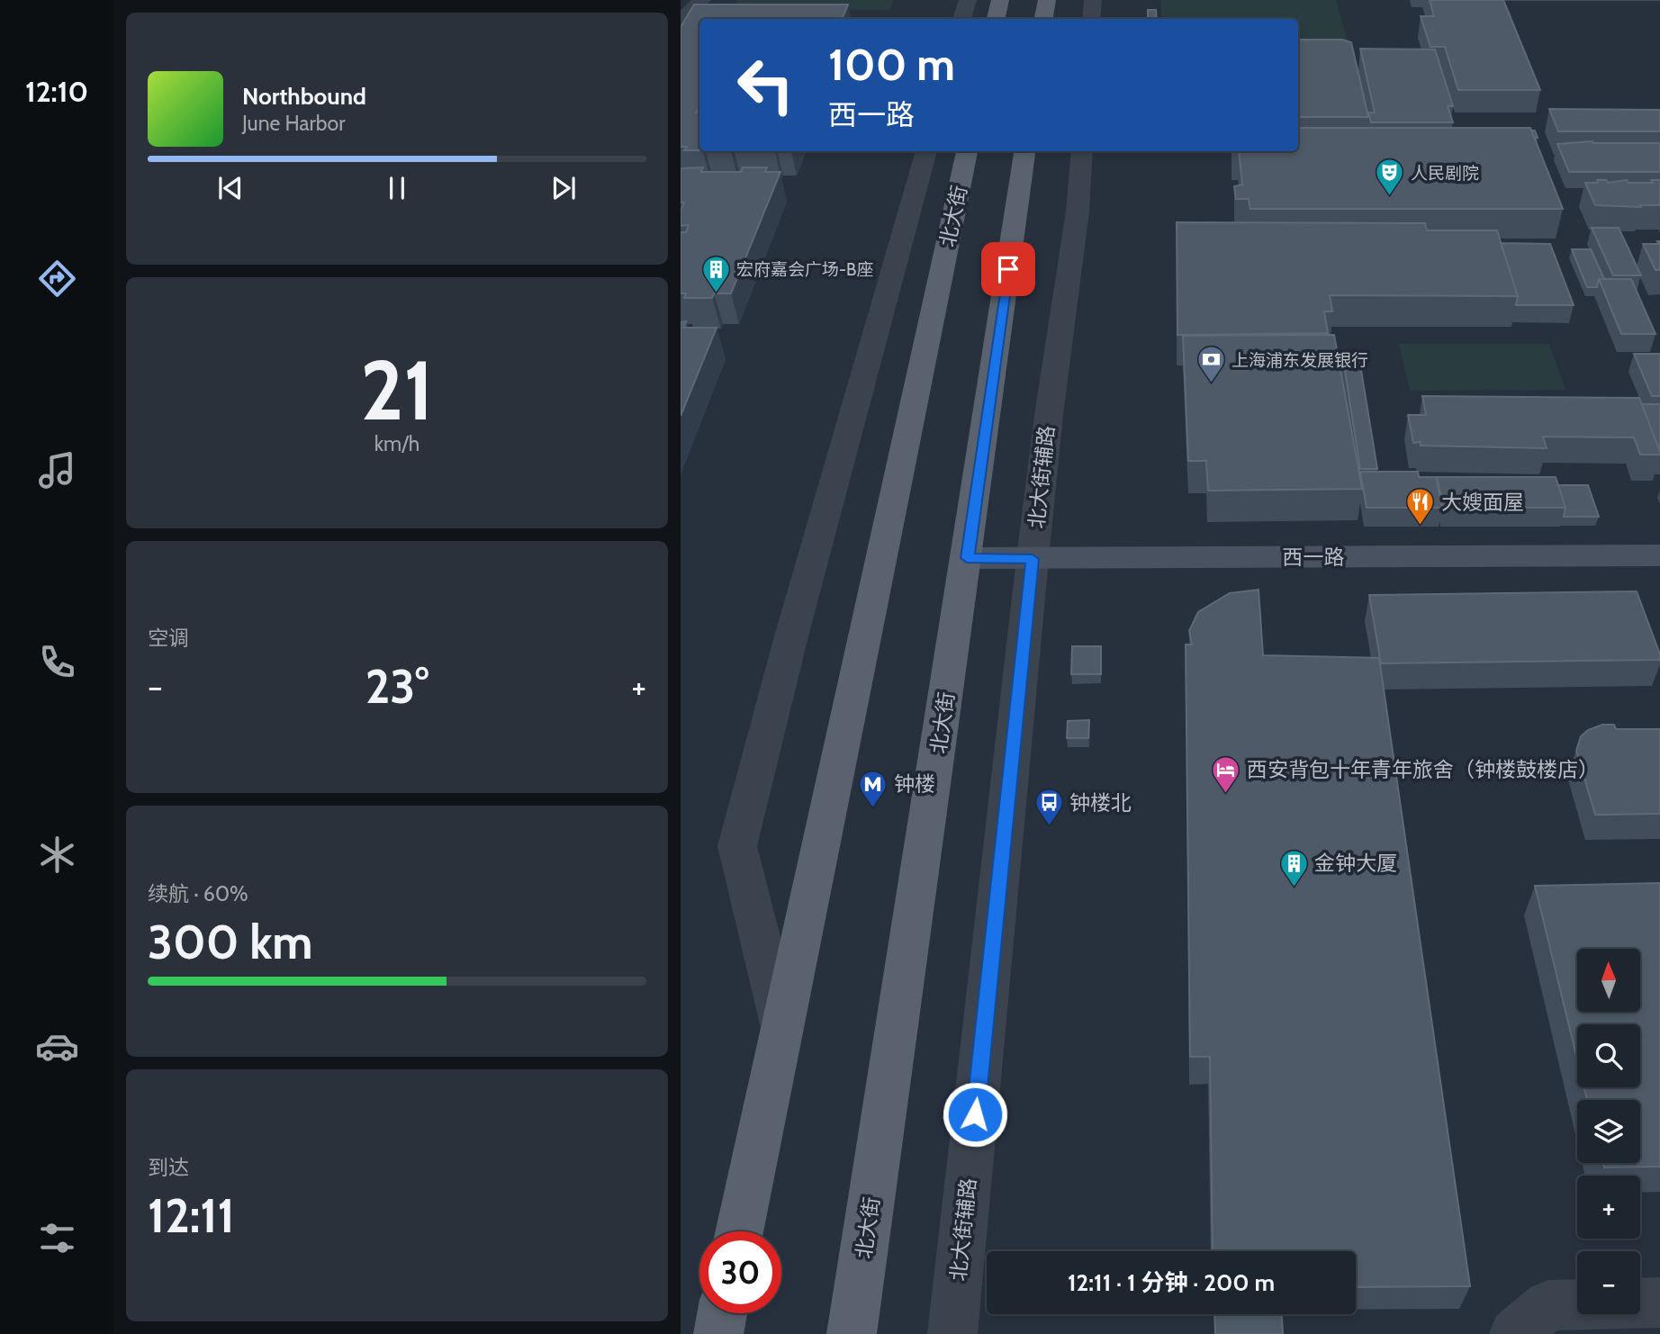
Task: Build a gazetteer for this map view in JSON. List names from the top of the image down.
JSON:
{
  "streets": {
    "main road": ["北大街"],
    "street": ["北大街辅路", "西一路"]
  },
  "crossings": [
    ["北大街", "西一路"],
    ["北大街辅路", "西一路"]
  ],
  "places": {
    "theatre": ["人民剧院"],
    "building": ["宏府嘉会广场-B座", "金钟大厦"],
    "bank": ["上海浦东发展银行"],
    "restaurant": ["大嫂面屋"],
    "hotel": ["西安背包十年青年旅舍（钟楼鼓楼店）"],
    "metro station": ["钟楼"],
    "bus stop": ["钟楼北"]
  },
  "north": "top",
  "page": {
    "tabs": "12:10",
    "turn": ["100 m", "西一路"],
    "song": ["Northbound", "June Harbor"],
    "tile": [
      ["21", "km/h"],
      "空调",
      ["续航 · 60%", "300 km"],
      ["到达", "12:11"]
    ],
    "heat": ["−", "23°", "+"],
    "map_buttons": ["+", "−"],
    "limit": "30",
    "trip": "12:11 · 1 分钟 · 200 m"
  }
}
